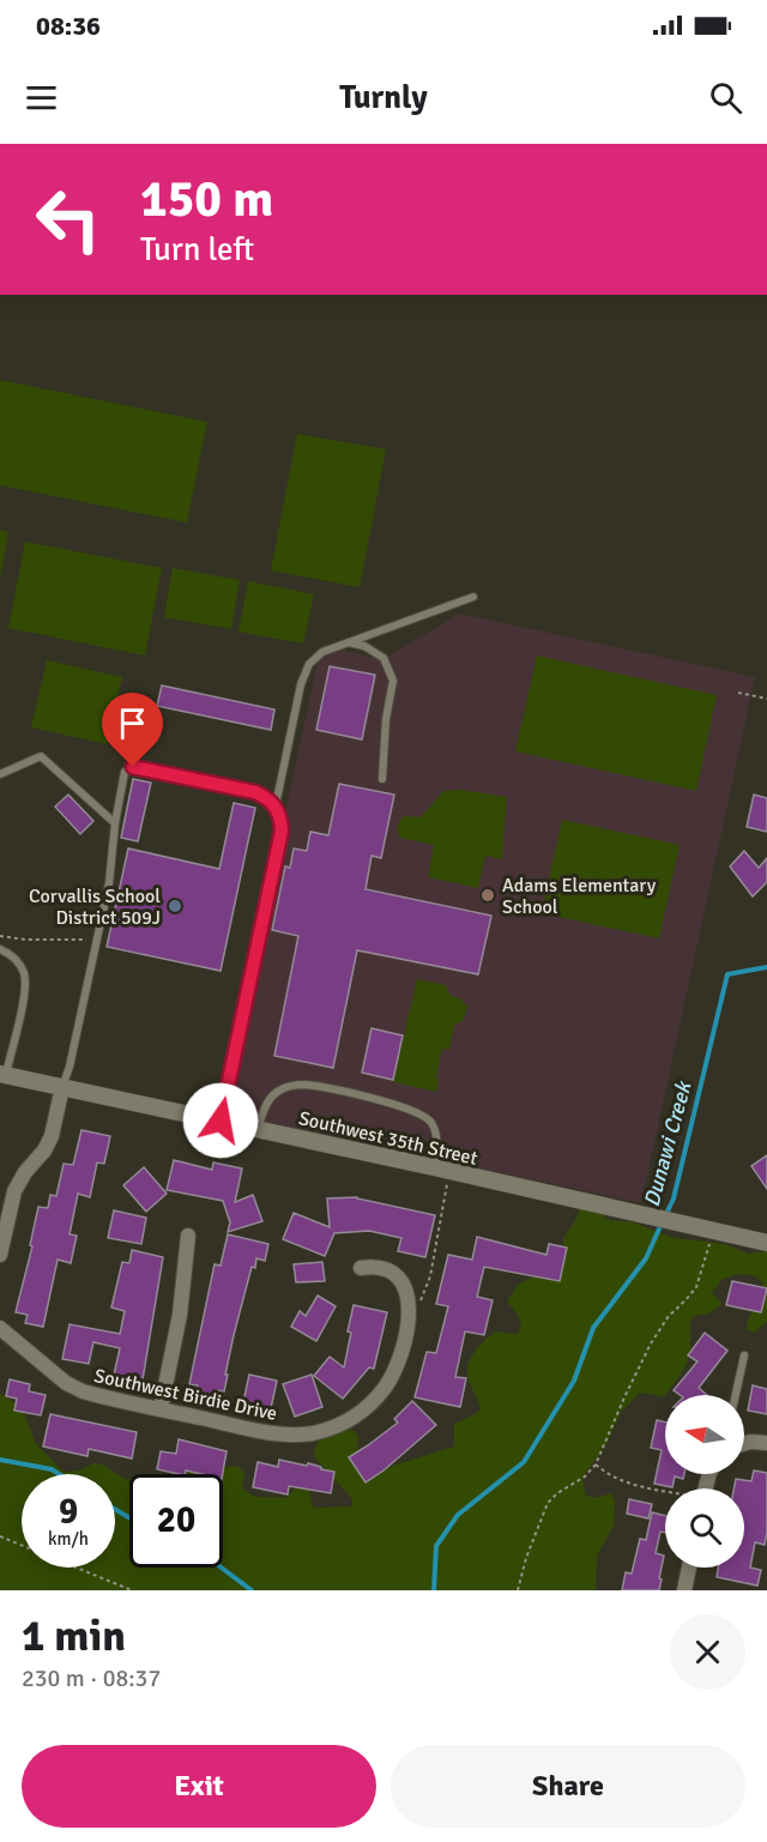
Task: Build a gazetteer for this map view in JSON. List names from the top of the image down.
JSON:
{
  "streets": {
    "street": ["Southwest 35th Street", "Southwest Birdie Drive"]
  },
  "water": ["Dunawi Creek"],
  "places": ["Adams Elementary School", "Corvallis School District 509J"],
  "north": "left",
  "page": {
    "status": "08:36",
    "header": "Turnly",
    "turn": ["150 m", "Turn left"],
    "speed": "9 km/h",
    "limit": "20",
    "heading": ["1 min", "230 m · 08:37"],
    "buttons": ["Exit", "Share"]
  }
}
